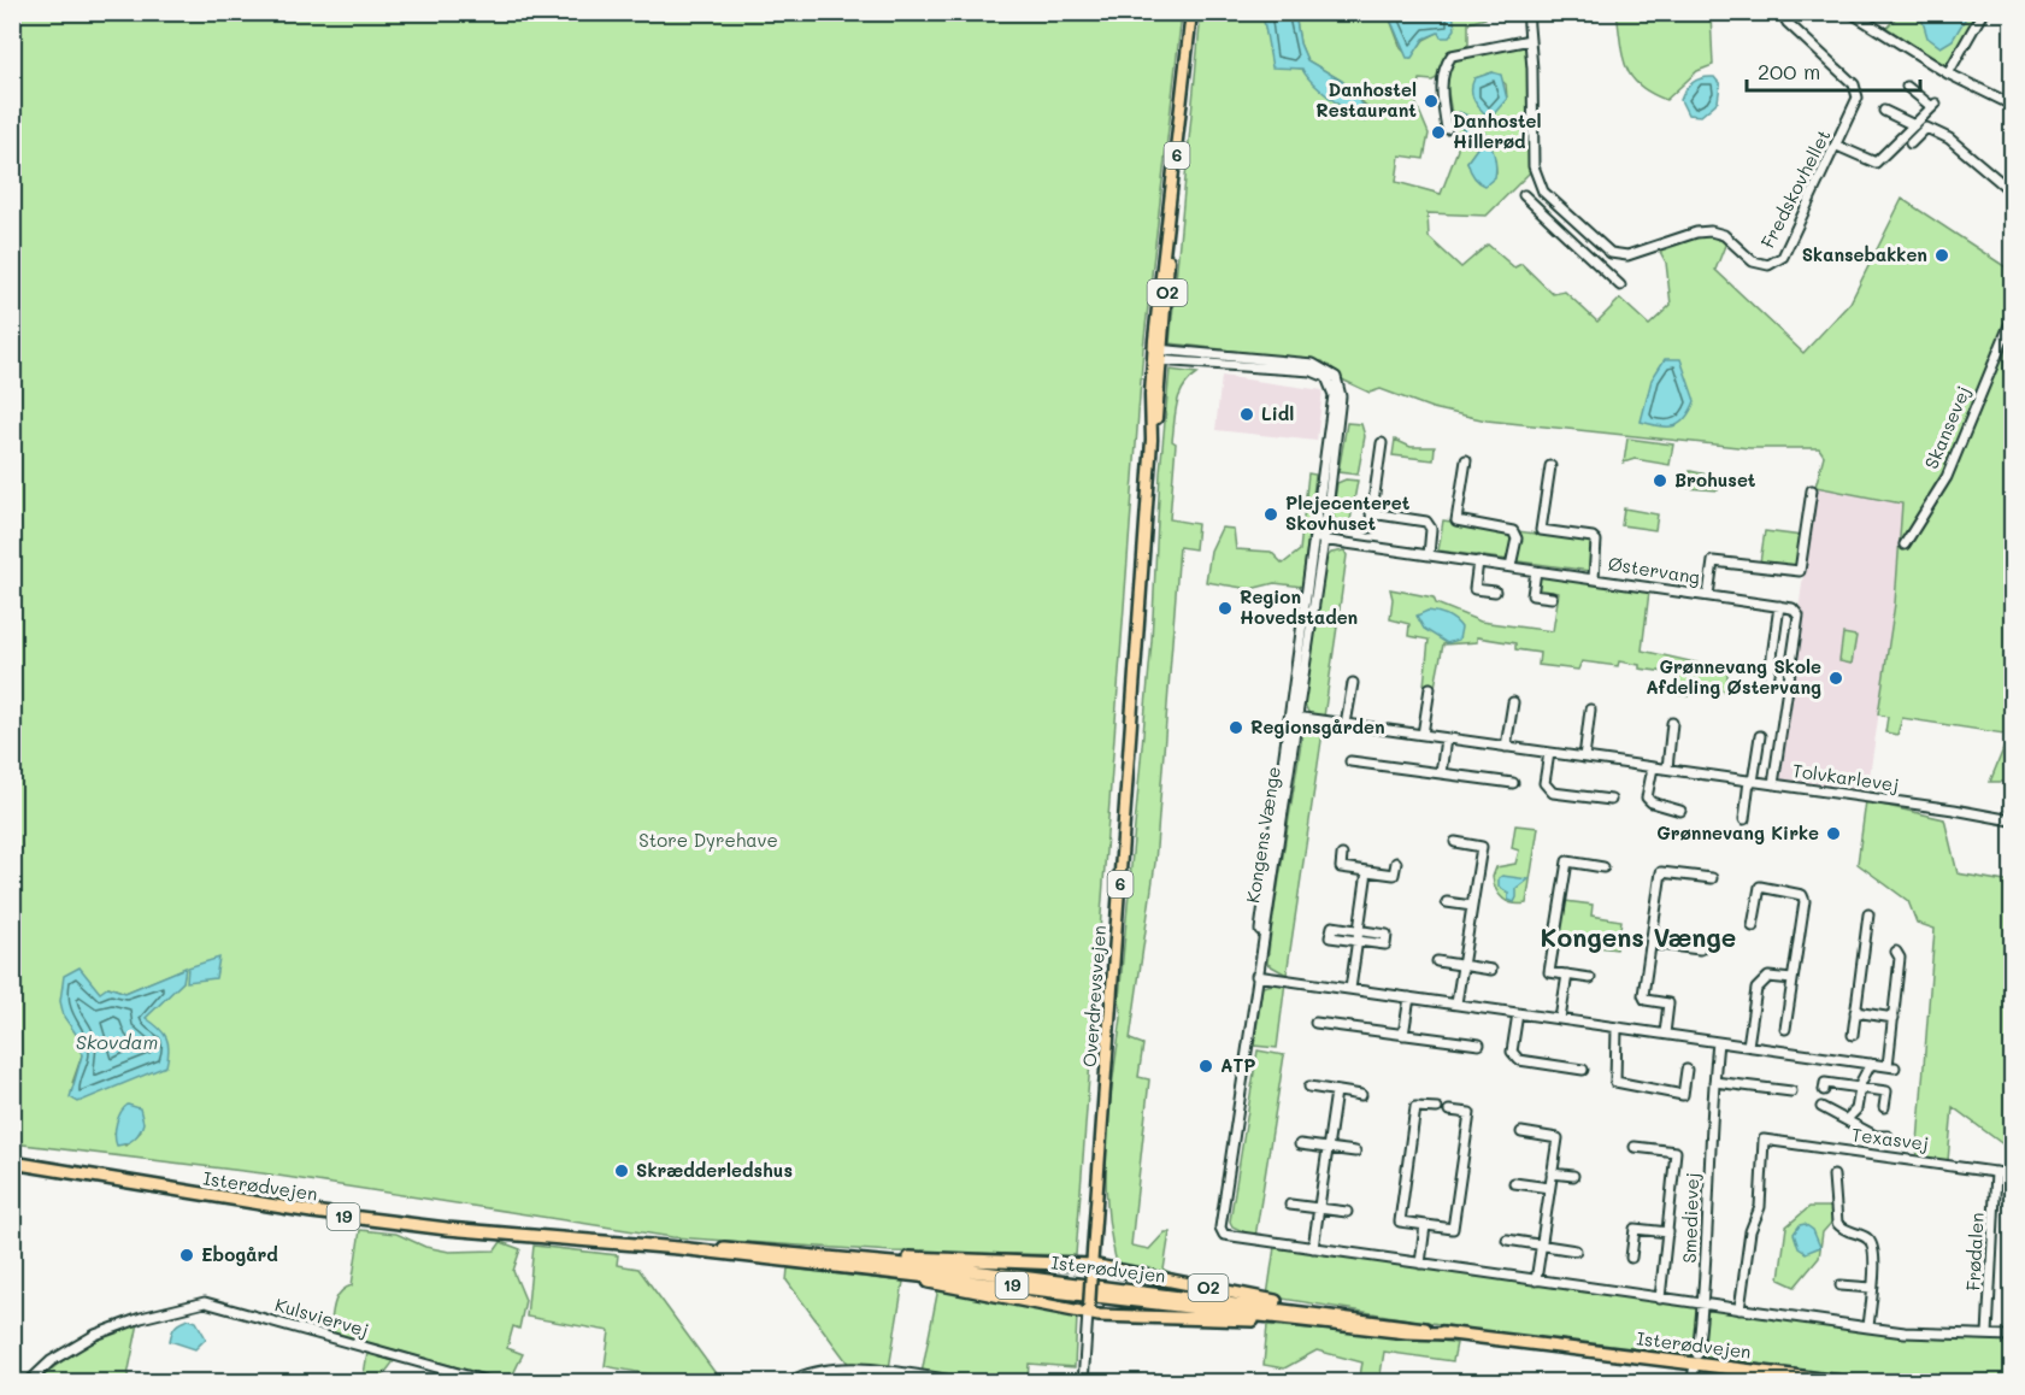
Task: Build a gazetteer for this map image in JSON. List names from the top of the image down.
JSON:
{
  "streets": {
    "highway": ["O2", "Isterødvejen", "19"],
    "main road": ["6", "Overdrevsvejen"],
    "street": [
      "Fredskovhellet",
      "Skansevej",
      "Østervang",
      "Tolvkarlevej",
      "Kongens Vænge",
      "Texasvej",
      "Smedievej",
      "Frødalen",
      "Kulsviervej"
    ]
  },
  "crossings": [
    ["O2", "Overdrevsvejen"],
    ["O2", "Isterødvejen"],
    ["Østervang", "Kongens Vænge"],
    ["Tolvkarlevej", "Kongens Vænge"],
    ["Kongens Vænge", "Overdrevsvejen"],
    ["Kongens Vænge", "Texasvej"],
    ["Kongens Vænge", "Smedievej"],
    ["Kongens Vænge", "Frødalen"],
    ["Texasvej", "Frødalen"]
  ],
  "districts": ["Kongens Vænge"],
  "water": ["Skovdam"],
  "parks": ["Store Dyrehave"],
  "places": [
    "Danhostel Restaurant",
    "Danhostel Hillerød",
    "Skansebakken",
    "Lidl",
    "Brohuset",
    "Plejecenteret Skovhuset",
    "Region Hovedstaden",
    "Grønnevang Skole Afdeling Østervang",
    "Regionsgården",
    "Grønnevang Kirke",
    "ATP",
    "Skrædderledshus",
    "Ebogård"
  ],
  "scale_bar": "200 m"
}
